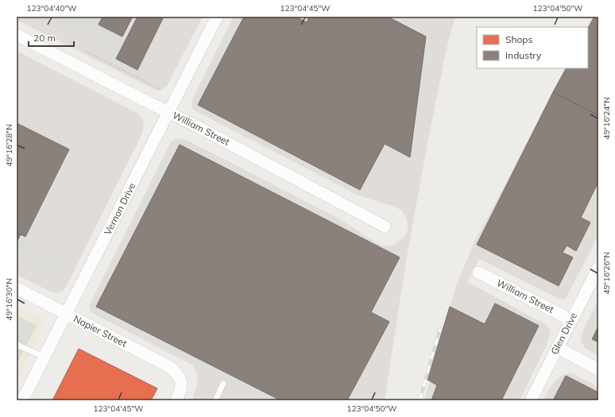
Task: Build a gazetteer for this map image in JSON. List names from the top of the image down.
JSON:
{
  "streets": {
    "street": [
      "William Street",
      "Vernon Drive",
      "Napier Street",
      "Glen Drive"
    ]
  },
  "crossings": [
    ["William Street", "Vernon Drive"],
    ["William Street", "Glen Drive"],
    ["Vernon Drive", "Napier Street"]
  ],
  "legend": ["Shops", "Industry"],
  "scale_bar": "20 m",
  "coordinates": [
    "123°04'40\"W",
    "123°04'45\"W",
    "123°04'50\"W",
    "49°16'24\"N",
    "49°16'28\"N",
    "49°16'26\"N",
    "49°16'30\"N"
  ]
}
